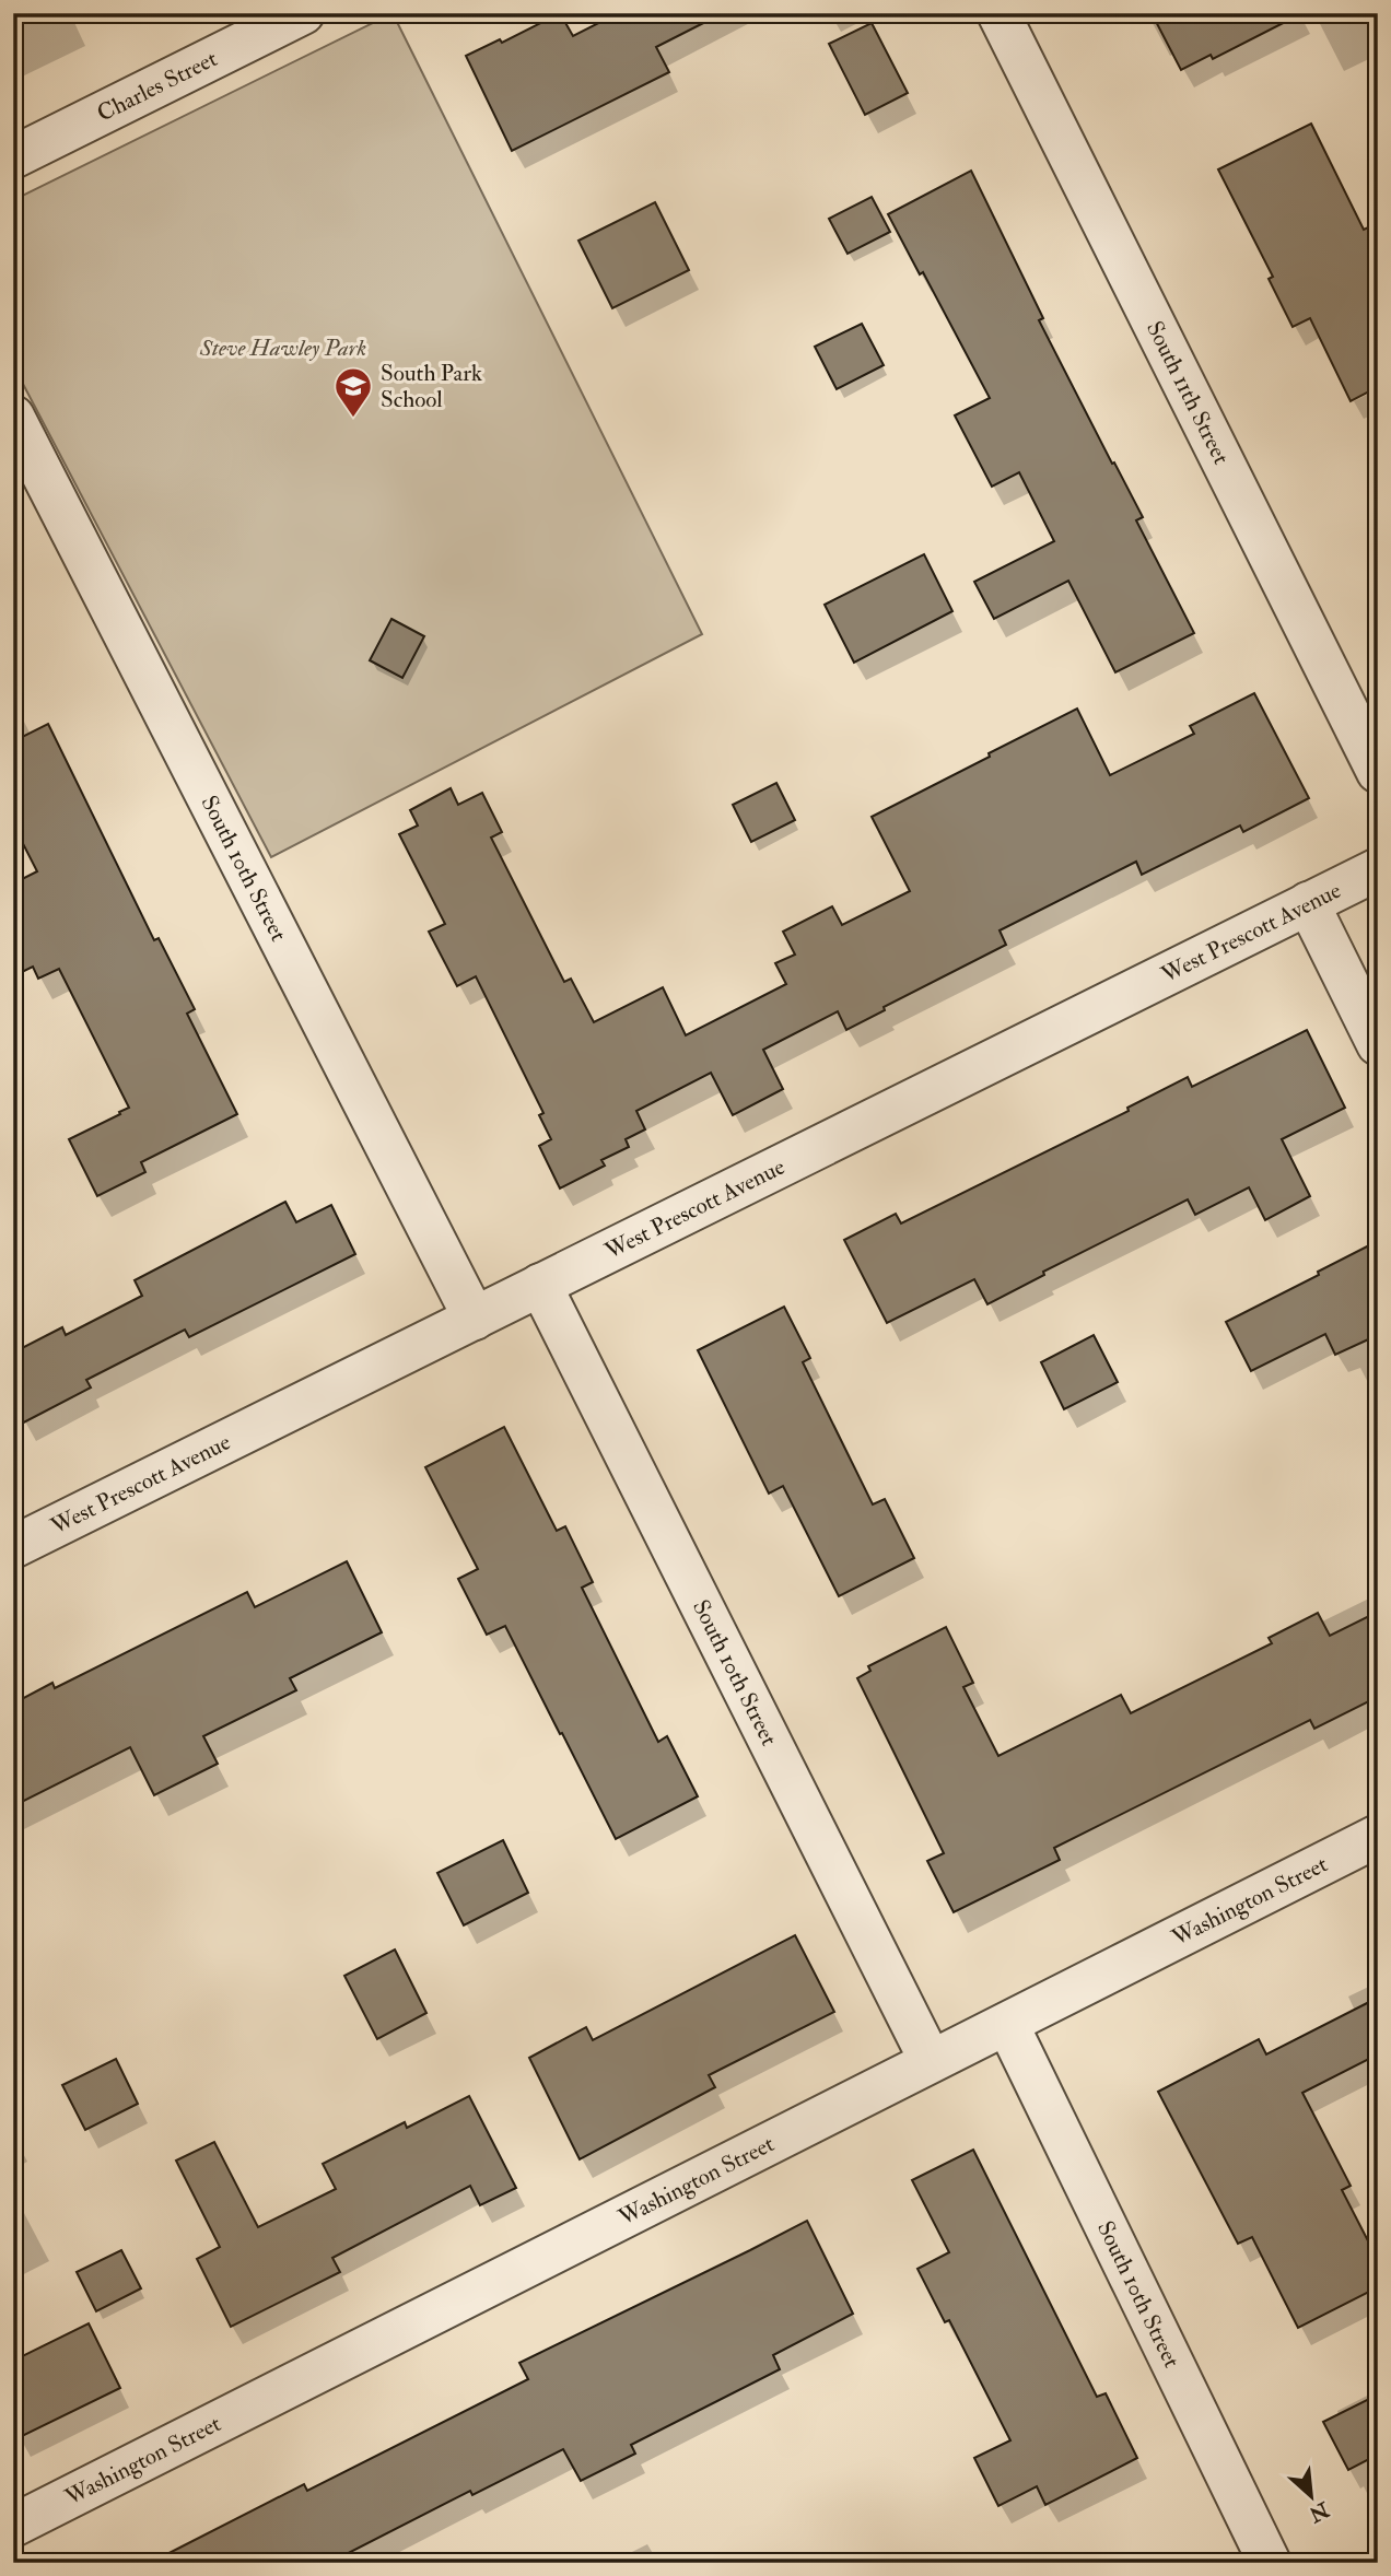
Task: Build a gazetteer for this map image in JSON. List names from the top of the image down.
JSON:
{
  "streets": {
    "street": [
      "Charles Street",
      "South 11th Street",
      "South 10th Street",
      "West Prescott Avenue",
      "Washington Street"
    ]
  },
  "crossings": [
    ["South 10th Street", "West Prescott Avenue"],
    ["South 10th Street", "Washington Street"]
  ],
  "parks": ["Steve Hawley Park"],
  "places": {
    "school or university": ["South Park School"]
  },
  "north": "bottom right"
}
